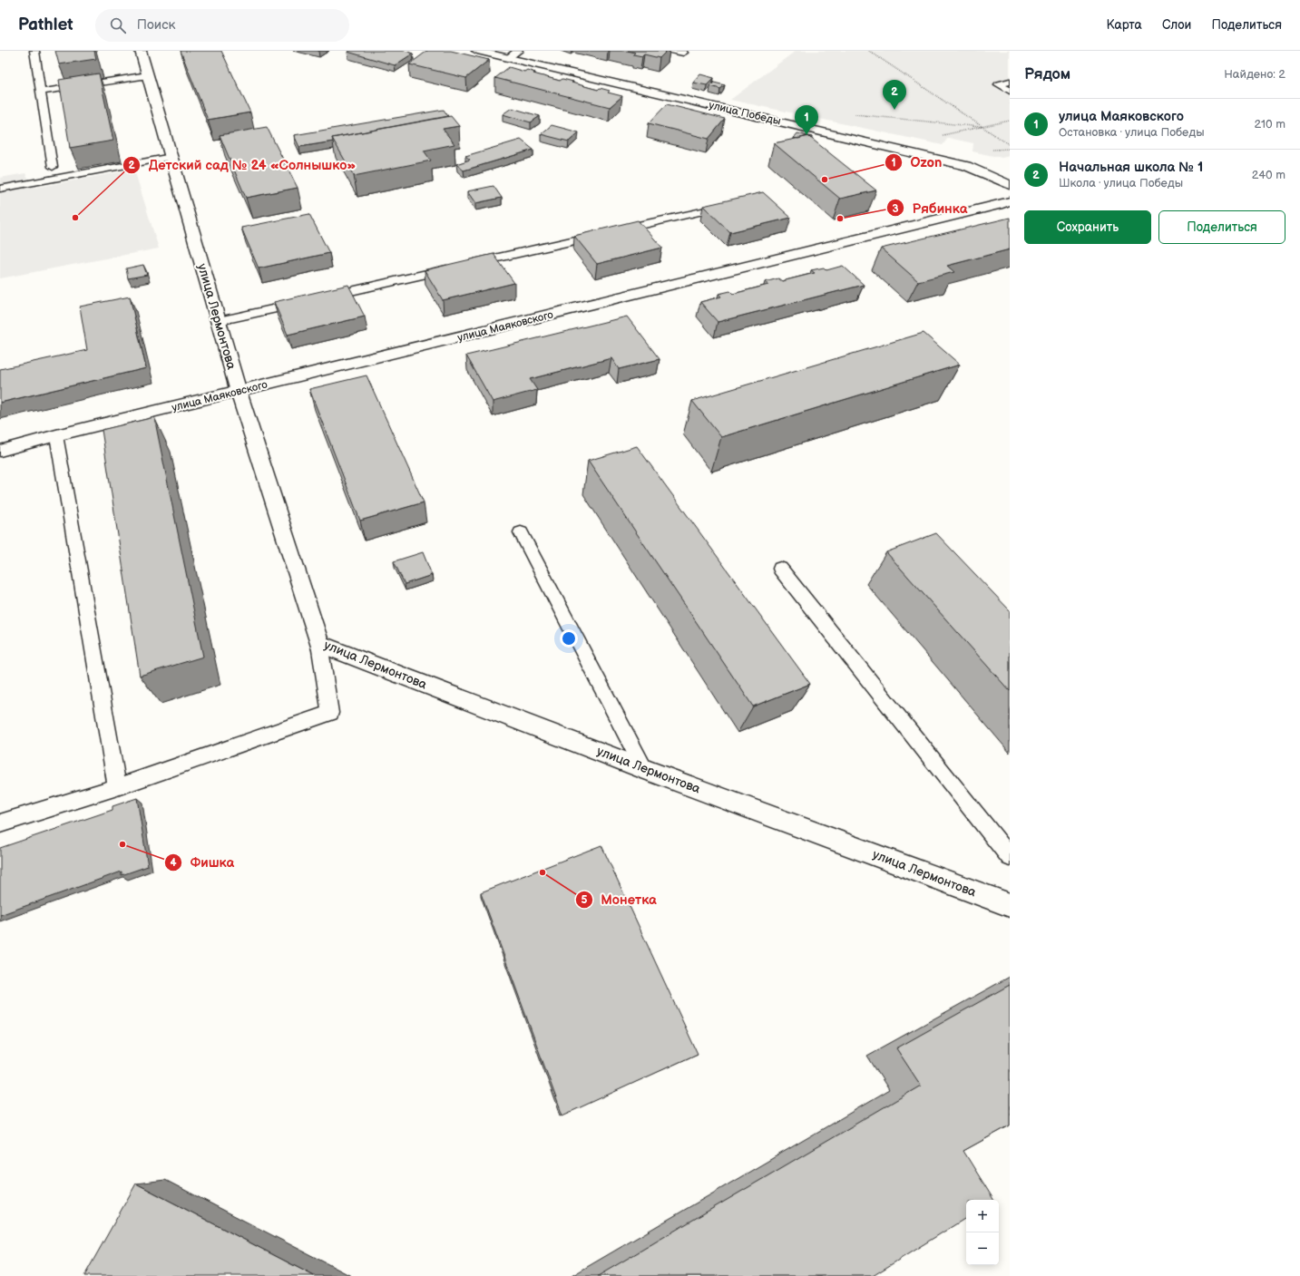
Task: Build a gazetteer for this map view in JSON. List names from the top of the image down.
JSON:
{
  "streets": {
    "street": ["улица Победы", "улица Лермонтова", "улица Маяковского"]
  },
  "crossings": [
    ["улица Лермонтова", "улица Маяковского"]
  ],
  "places": [
    "Ozon",
    "Детский сад № 24 «Солнышко»",
    "Рябинка",
    "Фишка",
    "Монетка"
  ],
  "page": {
    "header": "Pathlet",
    "search": "Поиск",
    "nav": ["Карта", "Слои", "Поделиться"],
    "heading": ["Рядом", "Найдено: 2"],
    "pins": ["2", "1"],
    "list": [
      {
        "mark": "1",
        "name": "улица Маяковского",
        "note": "Остановка · улица Победы",
        "value": "210 m"
      },
      {
        "mark": "2",
        "name": "Начальная школа № 1",
        "note": "Школа · улица Победы",
        "value": "240 m"
      }
    ],
    "buttons": ["Сохранить", "Поделиться"],
    "map_buttons": ["+", "−"]
  }
}
